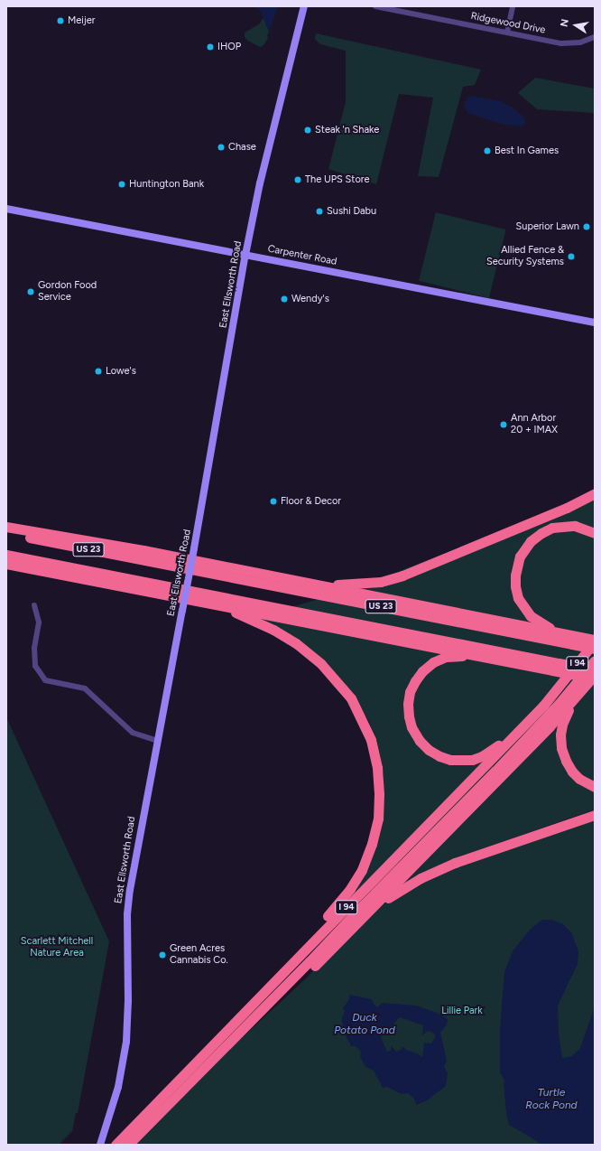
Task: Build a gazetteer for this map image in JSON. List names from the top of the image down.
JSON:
{
  "streets": {
    "highway": ["US 23", "I 94"],
    "main road": ["Carpenter Road", "East Ellsworth Road"],
    "street": ["Ridgewood Drive"]
  },
  "crossings": [
    ["Carpenter Road", "East Ellsworth Road"]
  ],
  "water": ["Duck Potato Pond", "Turtle Rock Pond"],
  "parks": ["Scarlett Mitchell Nature Area", "Lillie Park"],
  "places": [
    "Meijer",
    "IHOP",
    "Steak 'n Shake",
    "Chase",
    "Best In Games",
    "The UPS Store",
    "Huntington Bank",
    "Sushi Dabu",
    "Superior Lawn",
    "Allied Fence & Security Systems",
    "Gordon Food Service",
    "Wendy's",
    "Lowe's",
    "Ann Arbor 20 + IMAX",
    "Floor & Decor",
    "Green Acres Cannabis Co."
  ],
  "north": "left"
}
